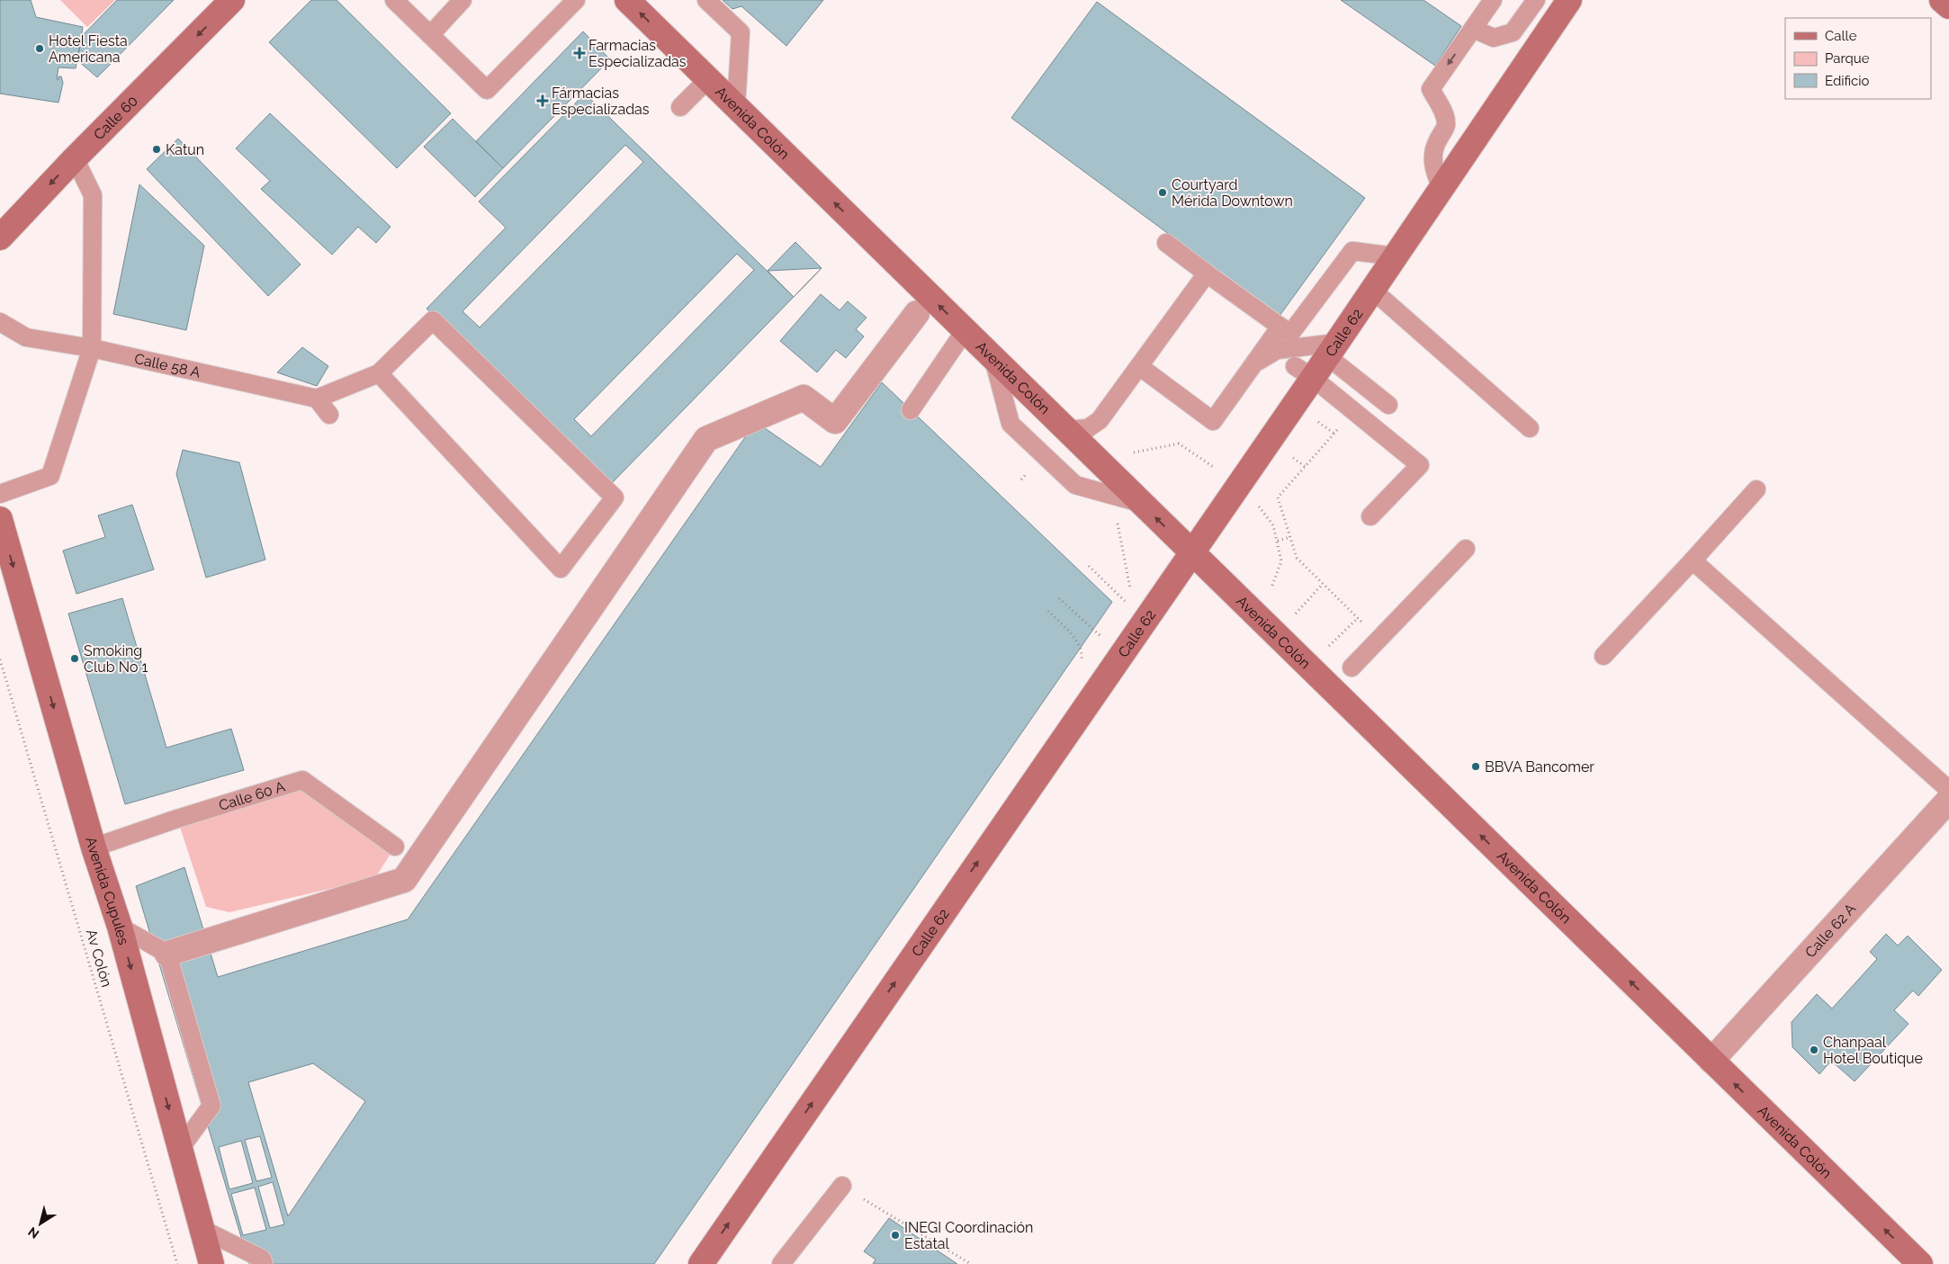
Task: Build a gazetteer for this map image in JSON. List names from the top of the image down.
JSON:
{
  "streets": {
    "street": [
      "Calle 60",
      "Avenida Colón",
      "Calle 62",
      "Avenida Cupules",
      "Calle 62 A"
    ],
    "lane": ["Calle 58 A", "Calle 60 A"],
    "path": ["Av Colón"]
  },
  "crossings": [
    ["Avenida Colón", "Calle 62"],
    ["Avenida Colón", "Calle 62 A"],
    ["Calle 60 A", "Avenida Cupules"]
  ],
  "one_way": [
    "Calle 60",
    "Avenida Colón",
    "Calle 62",
    "Avenida Cupules"
  ],
  "places": {
    "other": [
      "Hotel Fiesta Americana",
      "Katun",
      "Courtyard Mérida Downtown",
      "Smoking Club No 1",
      "BBVA Bancomer",
      "Chanpaal Hotel Boutique",
      "INEGI Coordinación Estatal"
    ],
    "health": ["Farmacias Especializadas", "Fármacias Especializadas"]
  },
  "legend": ["Calle", "Parque", "Edificio"],
  "north": "bottom left"
}
